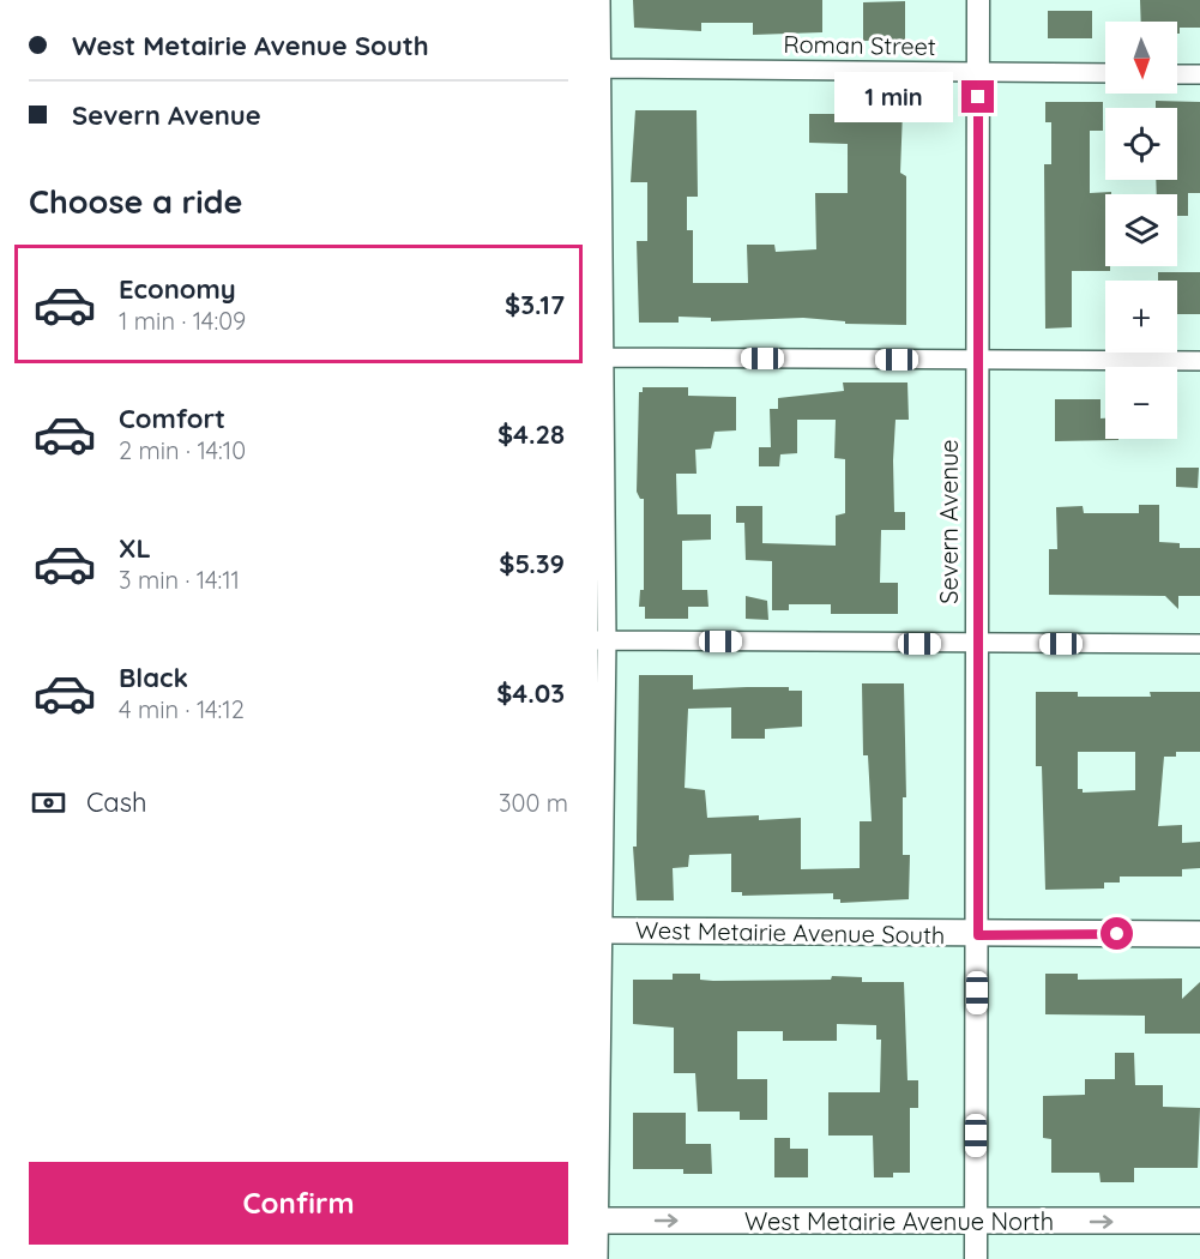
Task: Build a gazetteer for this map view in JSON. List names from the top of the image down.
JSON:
{
  "streets": {
    "main road": ["West Metairie Avenue South", "West Metairie Avenue North"],
    "street": ["Roman Street", "Severn Avenue"]
  },
  "crossings": [
    ["Roman Street", "Severn Avenue"],
    ["Severn Avenue", "West Metairie Avenue South"],
    ["Severn Avenue", "West Metairie Avenue North"]
  ],
  "one_way": ["West Metairie Avenue North"],
  "north": "bottom",
  "page": {
    "banner": ["West Metairie Avenue South", "Severn Avenue"],
    "map_buttons": ["+", "−"],
    "bubble": "1 min",
    "heading": "Choose a ride",
    "list": [
      {
        "name": "Economy",
        "note": "1 min · 14:09",
        "value": "$3.17"
      },
      {
        "name": "Comfort",
        "note": "2 min · 14:10",
        "value": "$4.28"
      },
      {
        "name": "XL",
        "note": "3 min · 14:11",
        "value": "$5.39"
      },
      {
        "name": "Black",
        "note": "4 min · 14:12",
        "value": "$4.03"
      }
    ],
    "pay": ["Cash", "300 m"],
    "buttons": "Confirm"
  }
}
